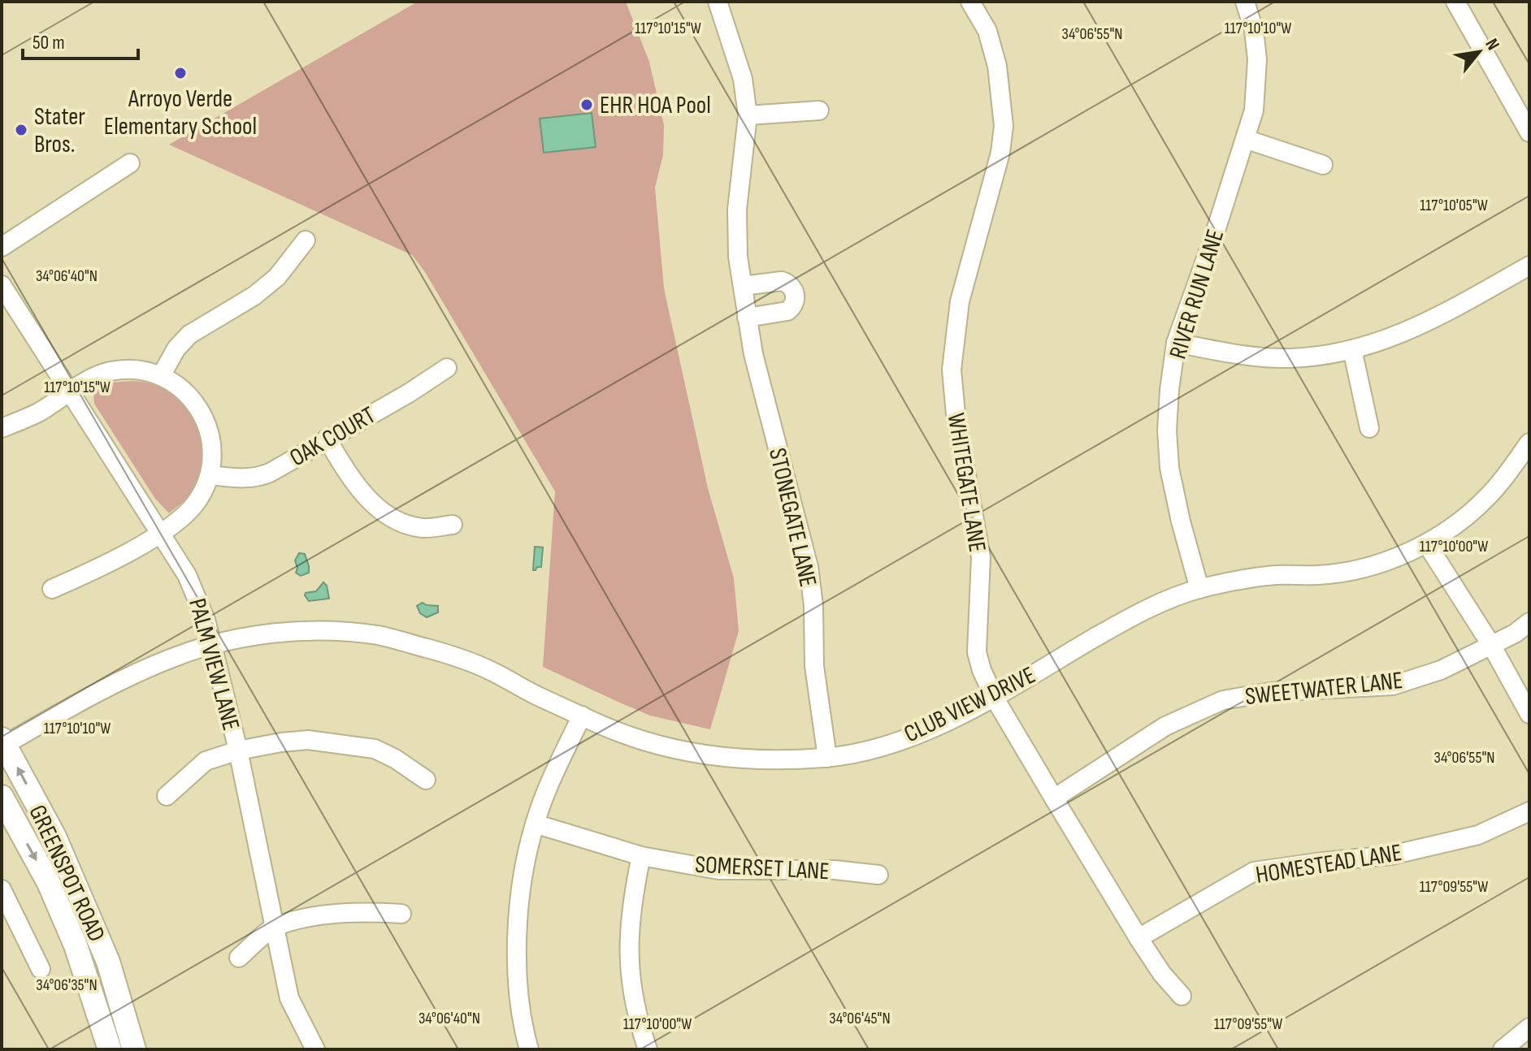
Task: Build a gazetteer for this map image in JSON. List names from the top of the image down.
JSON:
{
  "streets": {
    "main road": ["GREENSPOT ROAD"],
    "street": [
      "RIVER RUN LANE",
      "OAK COURT",
      "WHITEGATE LANE",
      "STONEGATE LANE",
      "PALM VIEW LANE",
      "SWEETWATER LANE",
      "CLUB VIEW DRIVE",
      "HOMESTEAD LANE",
      "SOMERSET LANE"
    ]
  },
  "crossings": [
    ["RIVER RUN LANE", "CLUB VIEW DRIVE"],
    ["WHITEGATE LANE", "SWEETWATER LANE"],
    ["WHITEGATE LANE", "CLUB VIEW DRIVE"],
    ["WHITEGATE LANE", "HOMESTEAD LANE"],
    ["STONEGATE LANE", "CLUB VIEW DRIVE"],
    ["PALM VIEW LANE", "CLUB VIEW DRIVE"],
    ["CLUB VIEW DRIVE", "GREENSPOT ROAD"]
  ],
  "places": ["Arroyo Verde Elementary School", "EHR HOA Pool", "Stater Bros."],
  "scale_bar": "50 m",
  "north": "top right",
  "coordinates": [
    "117°10'15\"W",
    "117°10'10\"W",
    "34°06'55\"N",
    "117°10'05\"W",
    "34°06'40\"N",
    "117°10'00\"W",
    "117°09'55\"W",
    "34°06'35\"N",
    "34°06'45\"N"
  ]
}
